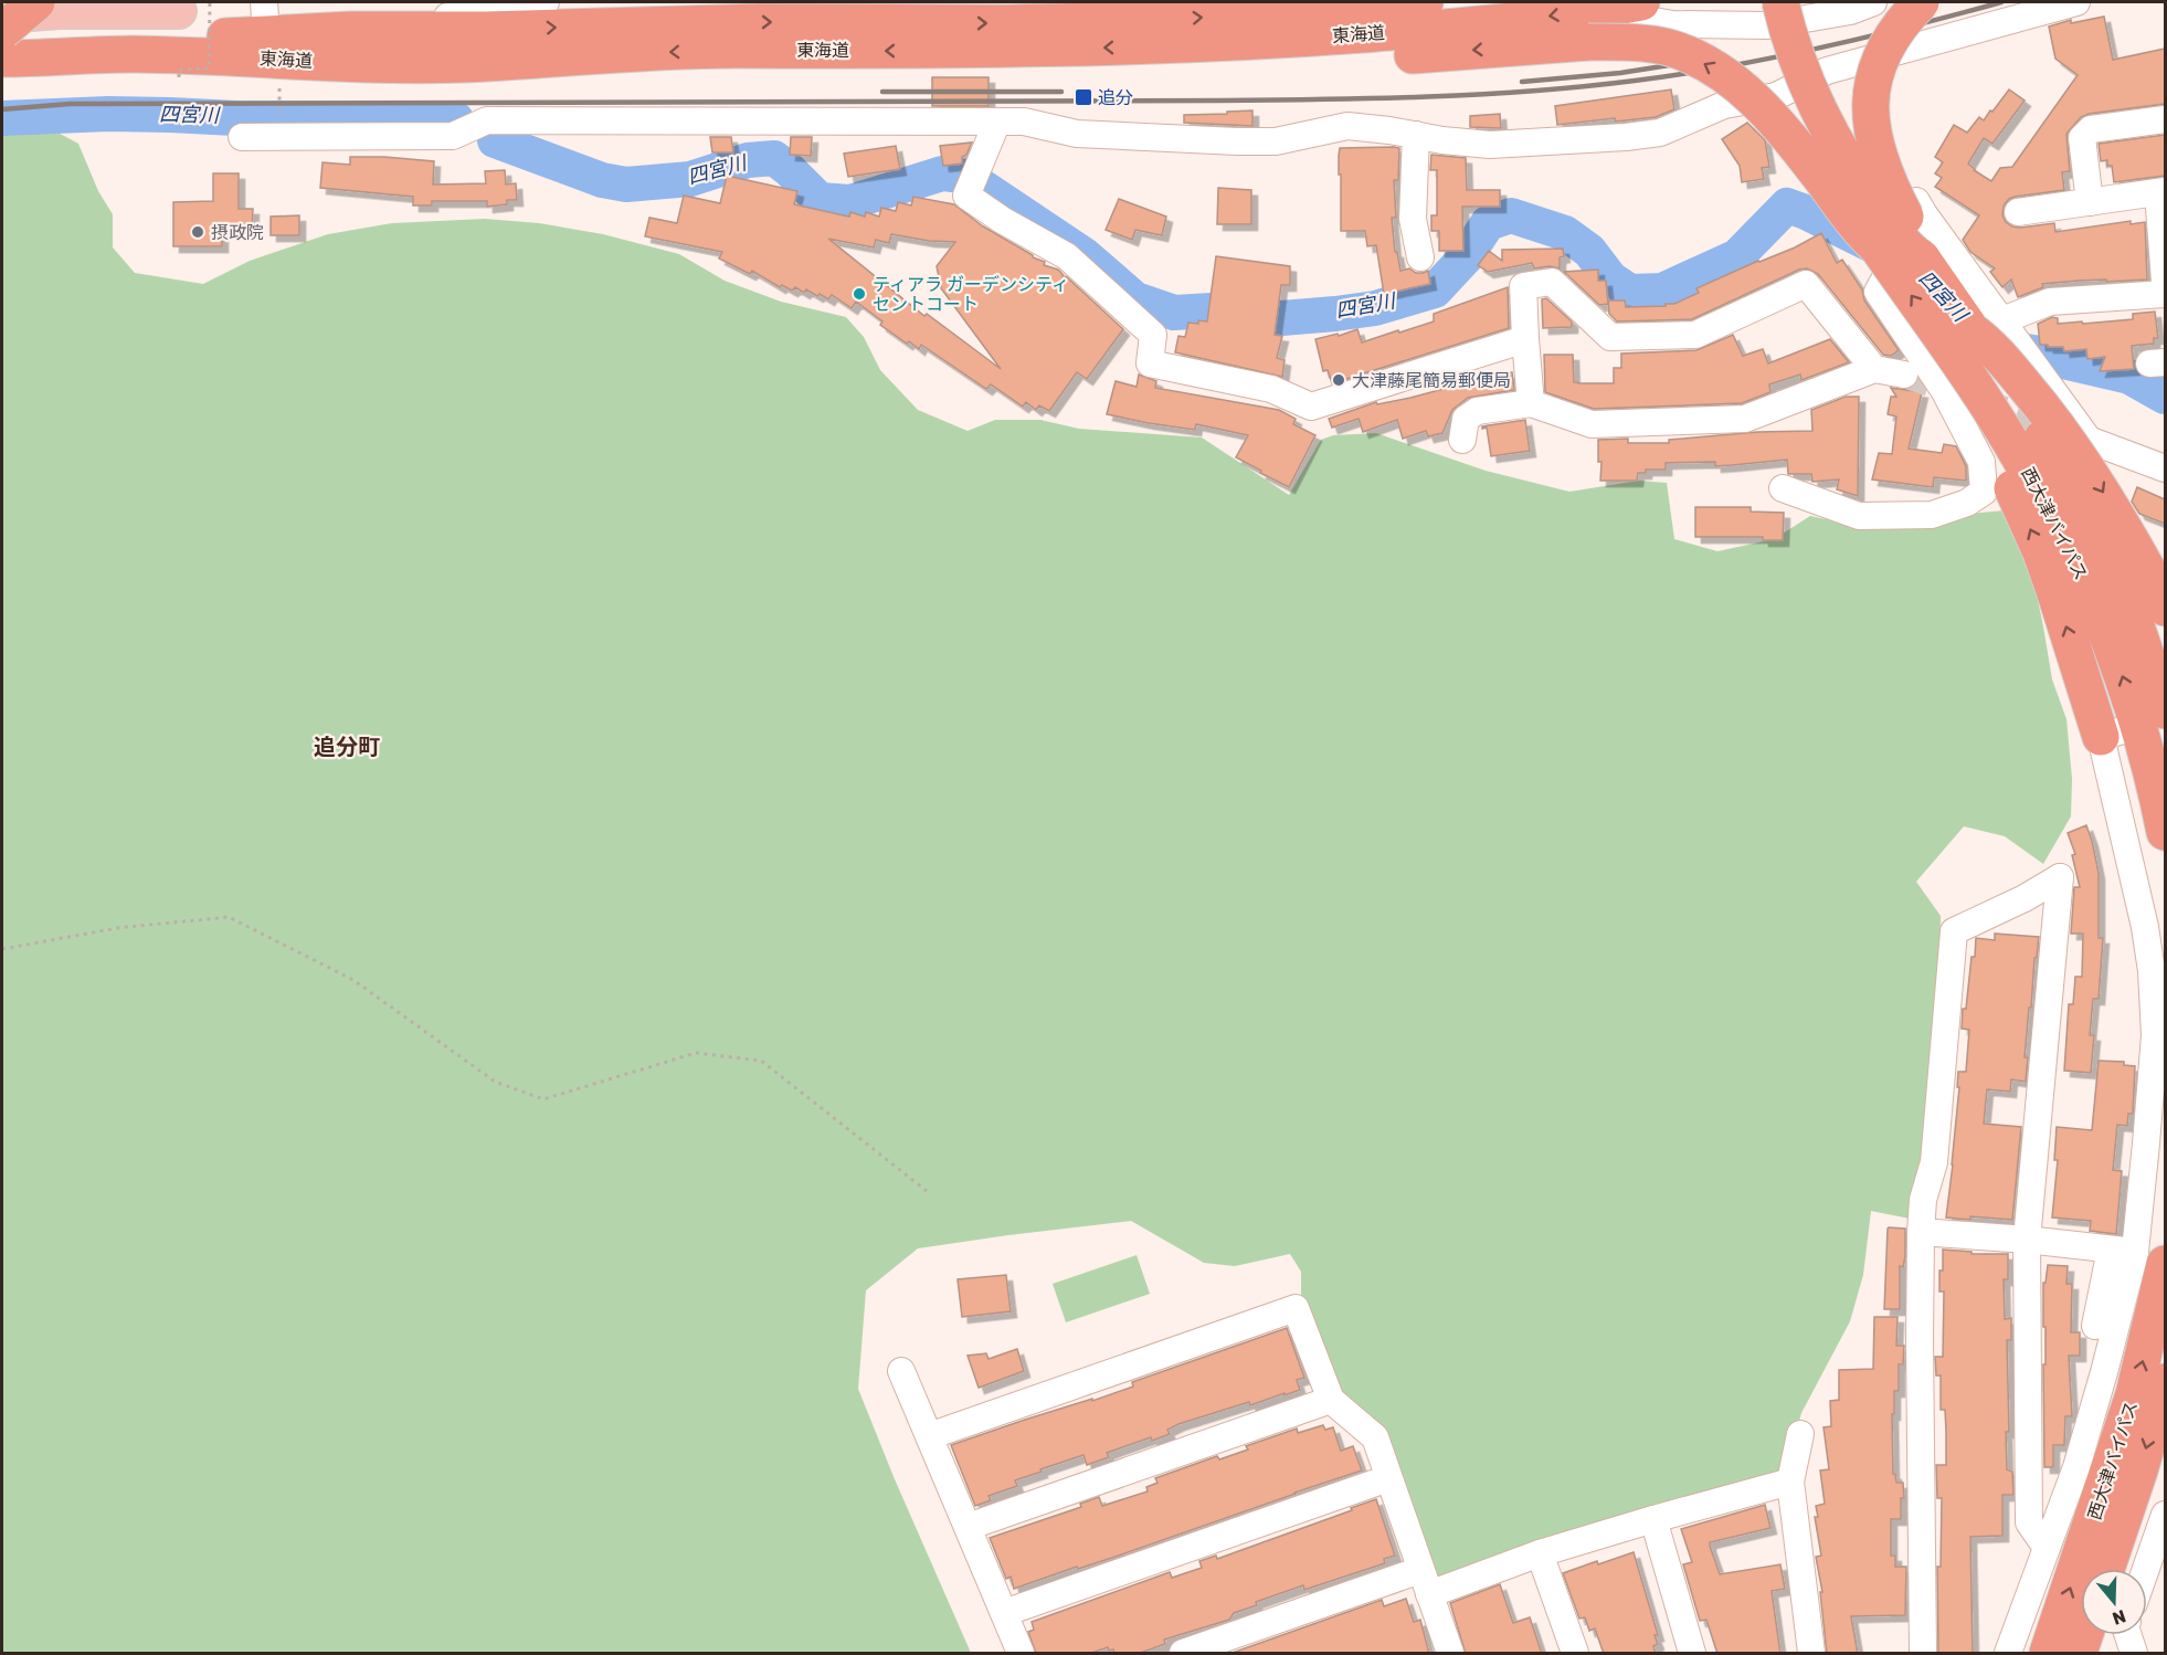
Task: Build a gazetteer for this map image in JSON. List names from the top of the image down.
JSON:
{
  "streets": {
    "highway": ["東海道", "西大津バイパス"]
  },
  "districts": ["追分町"],
  "water": ["四宮川"],
  "places": {
    "transit": ["追分"],
    "other": ["摂政院", "ティアラ ガーデンシティ セントコート", "大津藤尾簡易郵便局"]
  },
  "north": "bottom"
}
